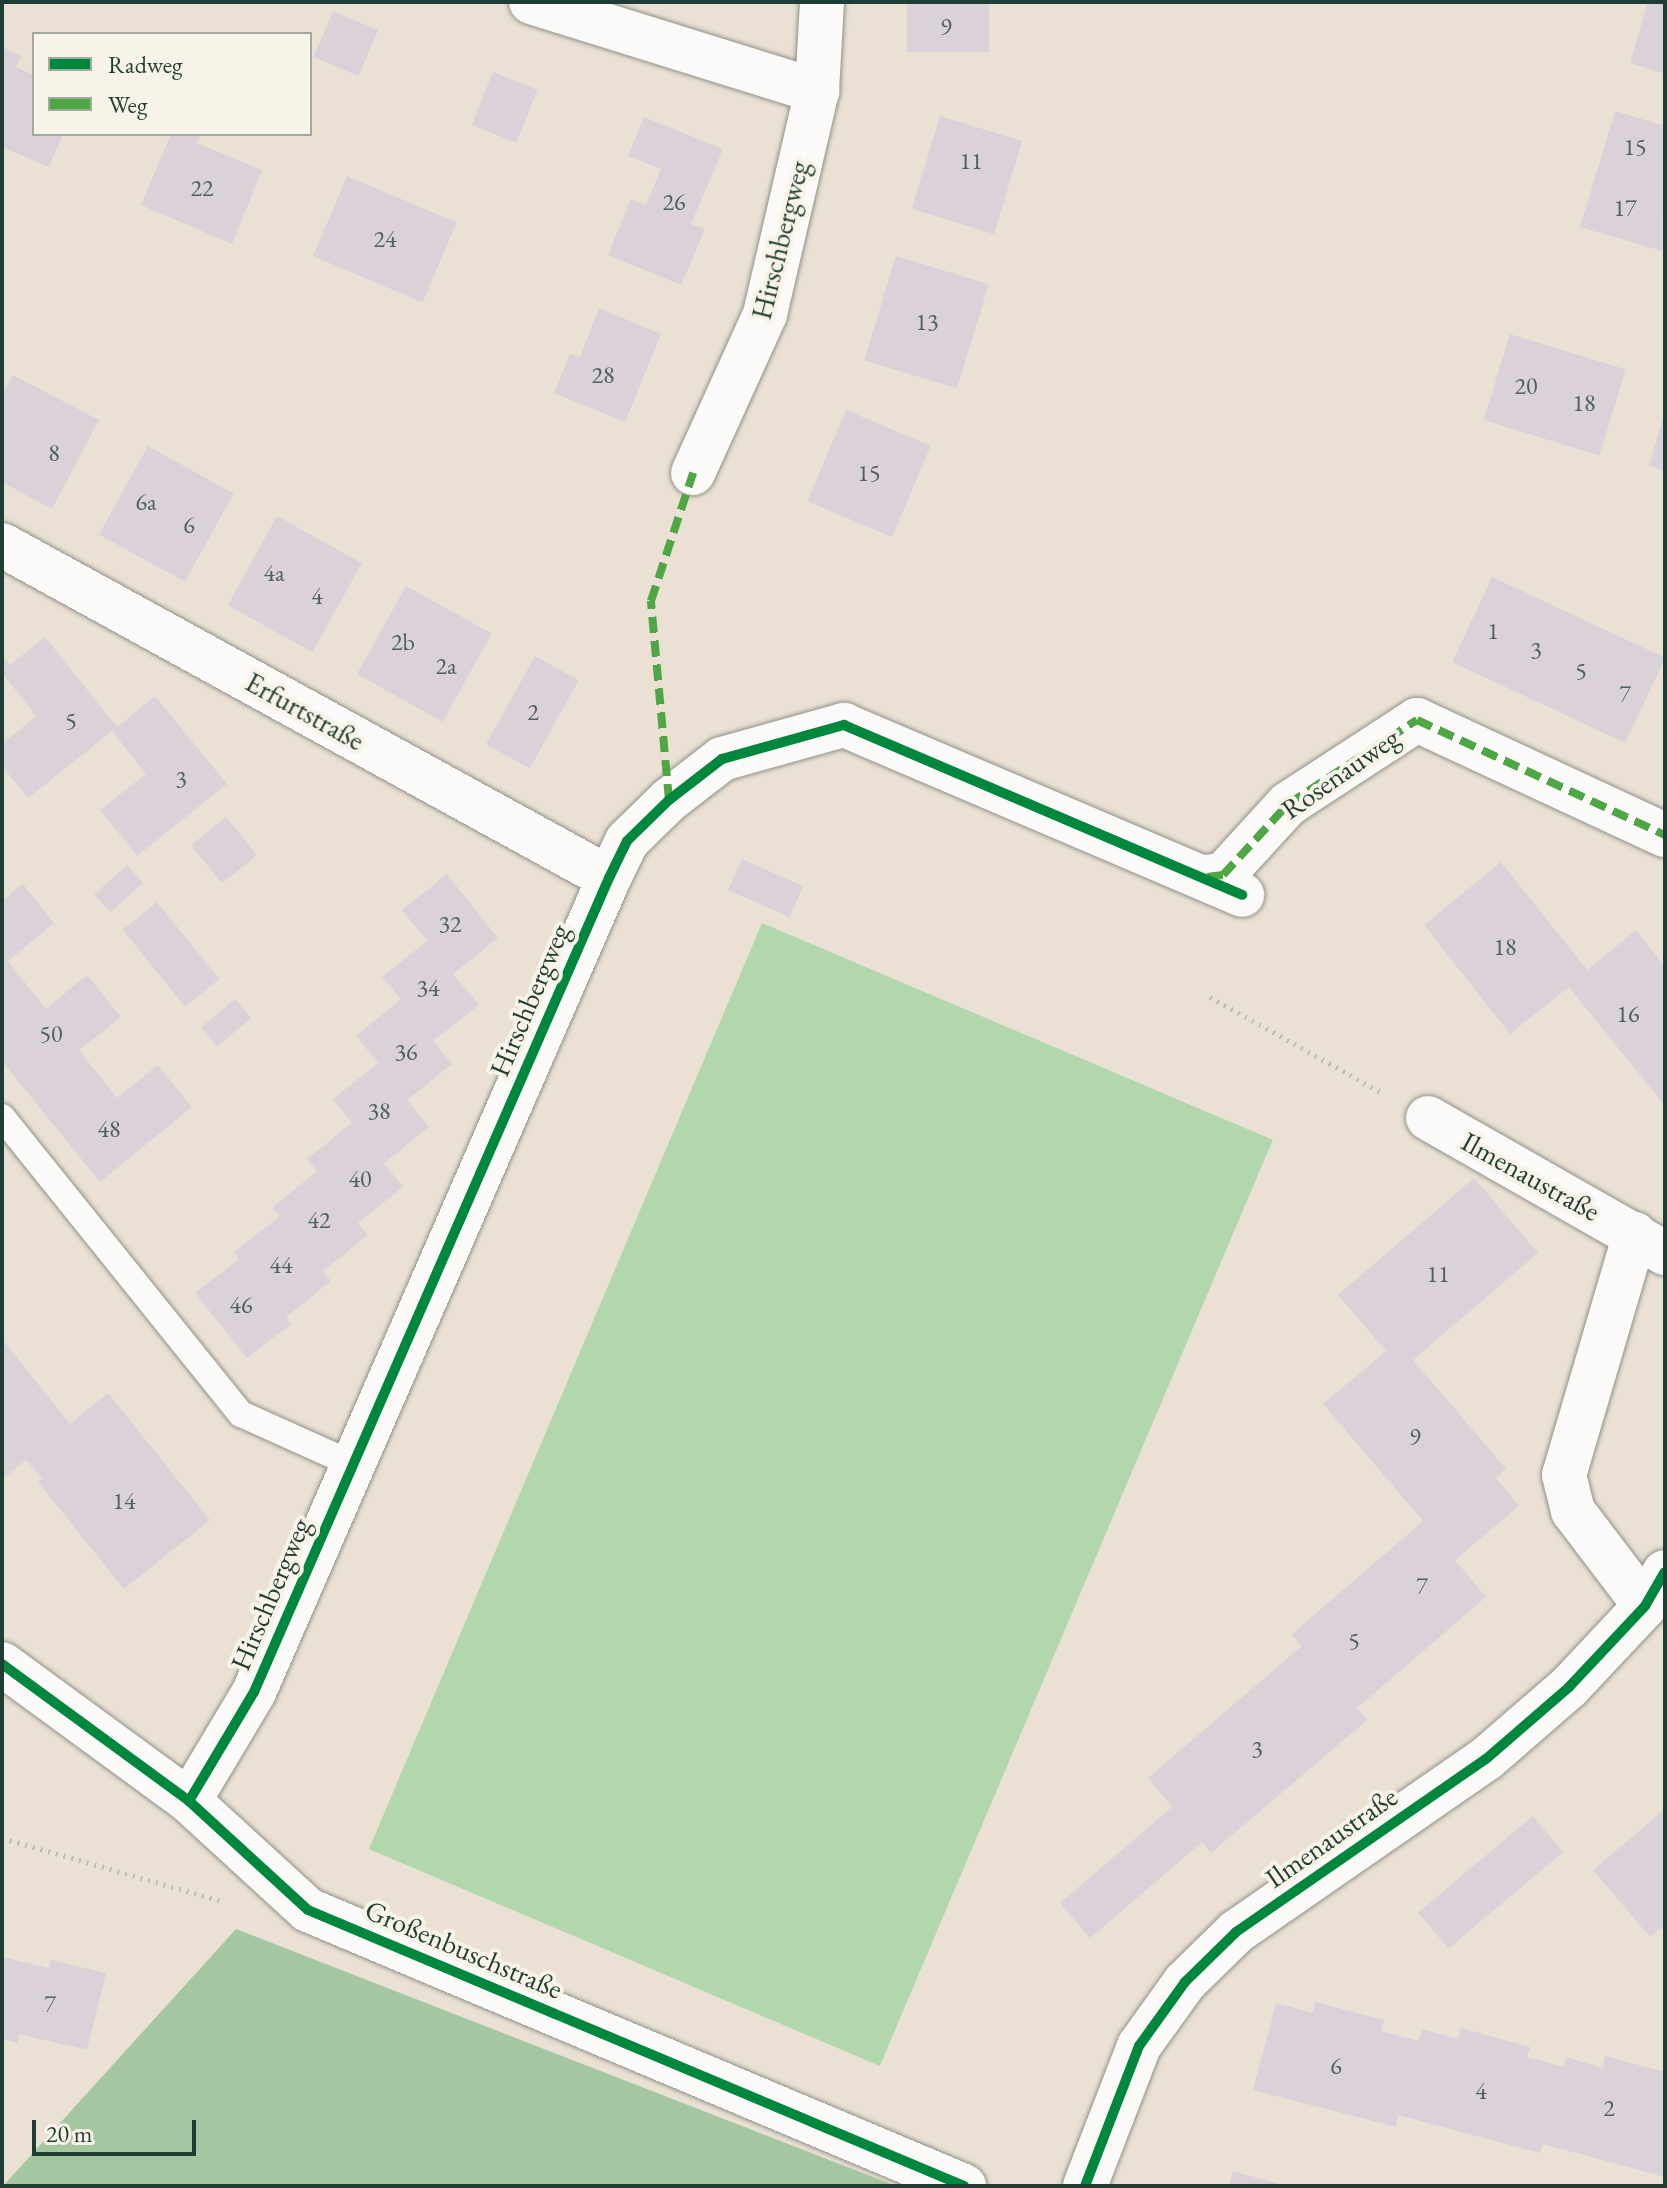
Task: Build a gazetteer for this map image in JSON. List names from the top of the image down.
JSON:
{
  "streets": {
    "street": [
      "Hirschbergweg",
      "Erfurtstraße",
      "Rosenauweg",
      "Ilmenaustraße",
      "Großenbuschstraße"
    ]
  },
  "crossings": [
    ["Hirschbergweg", "Erfurtstraße"],
    ["Hirschbergweg", "Rosenauweg"],
    ["Hirschbergweg", "Großenbuschstraße"]
  ],
  "house_numbers": [
    "9",
    "15",
    "11",
    "22",
    "26",
    "17",
    "24",
    "13",
    "28",
    "20",
    "18",
    "8",
    "15",
    "6a",
    "6",
    "4a",
    "4",
    "1",
    "2b",
    "3",
    "2a",
    "5",
    "7",
    "2",
    "5",
    "3",
    "32",
    "18",
    "34",
    "16",
    "50",
    "36",
    "38",
    "48",
    "40",
    "42",
    "44",
    "11",
    "46",
    "9",
    "14",
    "7",
    "5",
    "3",
    "7",
    "6",
    "4",
    "2"
  ],
  "legend": ["Radweg", "Weg"],
  "scale_bar": "20 m"
}
